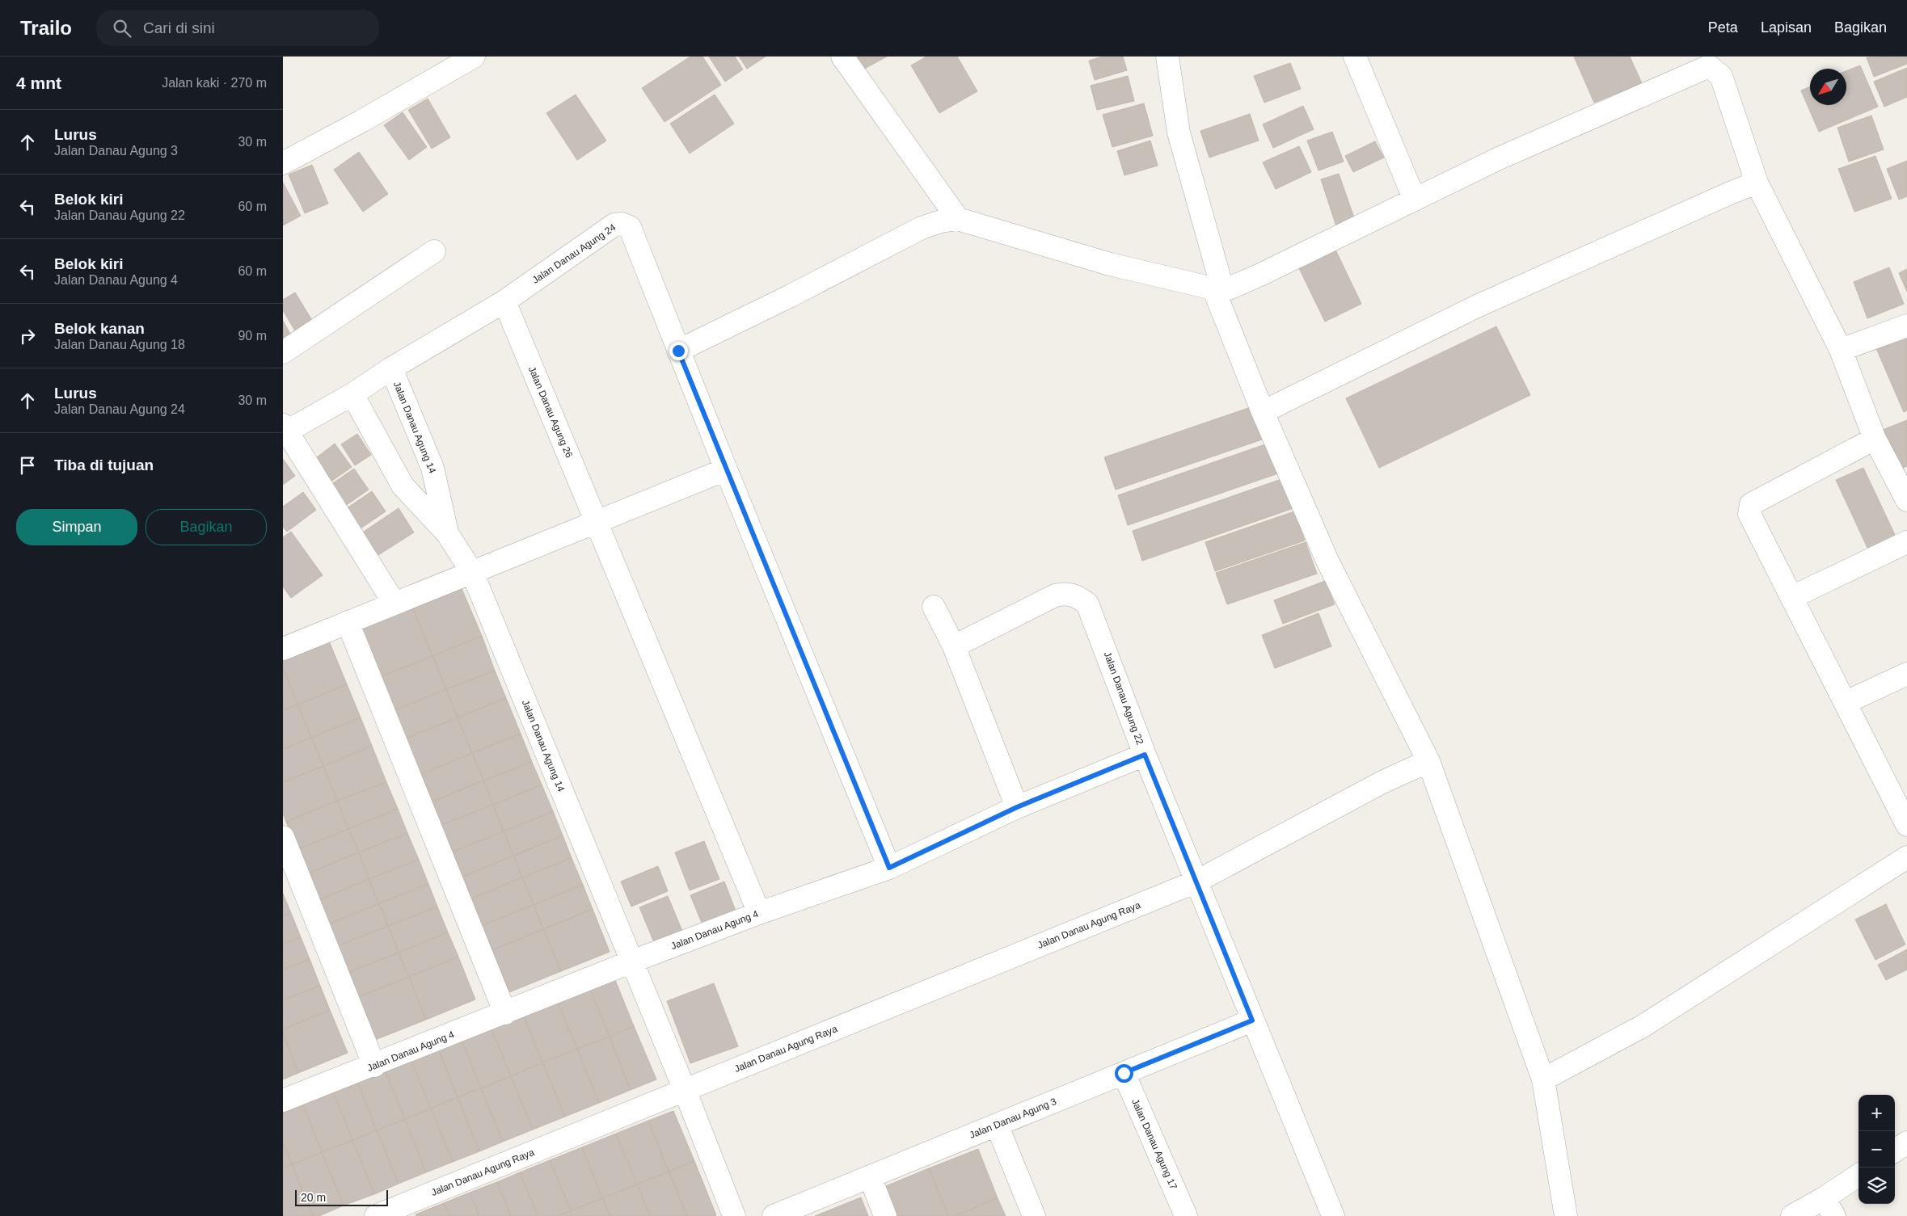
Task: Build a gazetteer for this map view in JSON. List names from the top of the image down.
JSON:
{
  "streets": {
    "street": [
      "Jalan Danau Agung 24",
      "Jalan Danau Agung 26",
      "Jalan Danau Agung 14",
      "Jalan Danau Agung 22",
      "Jalan Danau Agung Raya",
      "Jalan Danau Agung 4",
      "Jalan Danau Agung 3",
      "Jalan Danau Agung 17"
    ]
  },
  "crossings": [
    ["Jalan Danau Agung 24", "Jalan Danau Agung 26"],
    ["Jalan Danau Agung 24", "Jalan Danau Agung 14"],
    ["Jalan Danau Agung 24", "Jalan Danau Agung 4"],
    ["Jalan Danau Agung 26", "Jalan Danau Agung 4"],
    ["Jalan Danau Agung 14", "Jalan Danau Agung Raya"],
    ["Jalan Danau Agung 14", "Jalan Danau Agung 4"],
    ["Jalan Danau Agung 22", "Jalan Danau Agung Raya"],
    ["Jalan Danau Agung 22", "Jalan Danau Agung 4"],
    ["Jalan Danau Agung 22", "Jalan Danau Agung 3"],
    ["Jalan Danau Agung 3", "Jalan Danau Agung 17"]
  ],
  "scale_bar": "20 m",
  "north": "bottom left",
  "page": {
    "header": "Trailo",
    "search": "Cari di sini",
    "nav": ["Peta", "Lapisan", "Bagikan"],
    "heading": ["4 mnt", "Jalan kaki · 270 m"],
    "list": [
      ["Lurus", "Jalan Danau Agung 3", "30 m"],
      ["Belok kiri", "Jalan Danau Agung 22", "60 m"],
      ["Belok kiri", "Jalan Danau Agung 4", "60 m"],
      ["Belok kanan", "Jalan Danau Agung 18", "90 m"],
      ["Lurus", "Jalan Danau Agung 24", "30 m"],
      "Tiba di tujuan"
    ],
    "buttons": ["Simpan", "Bagikan"],
    "map_buttons": ["+", "−"],
    "scale": "20 m"
  }
}
